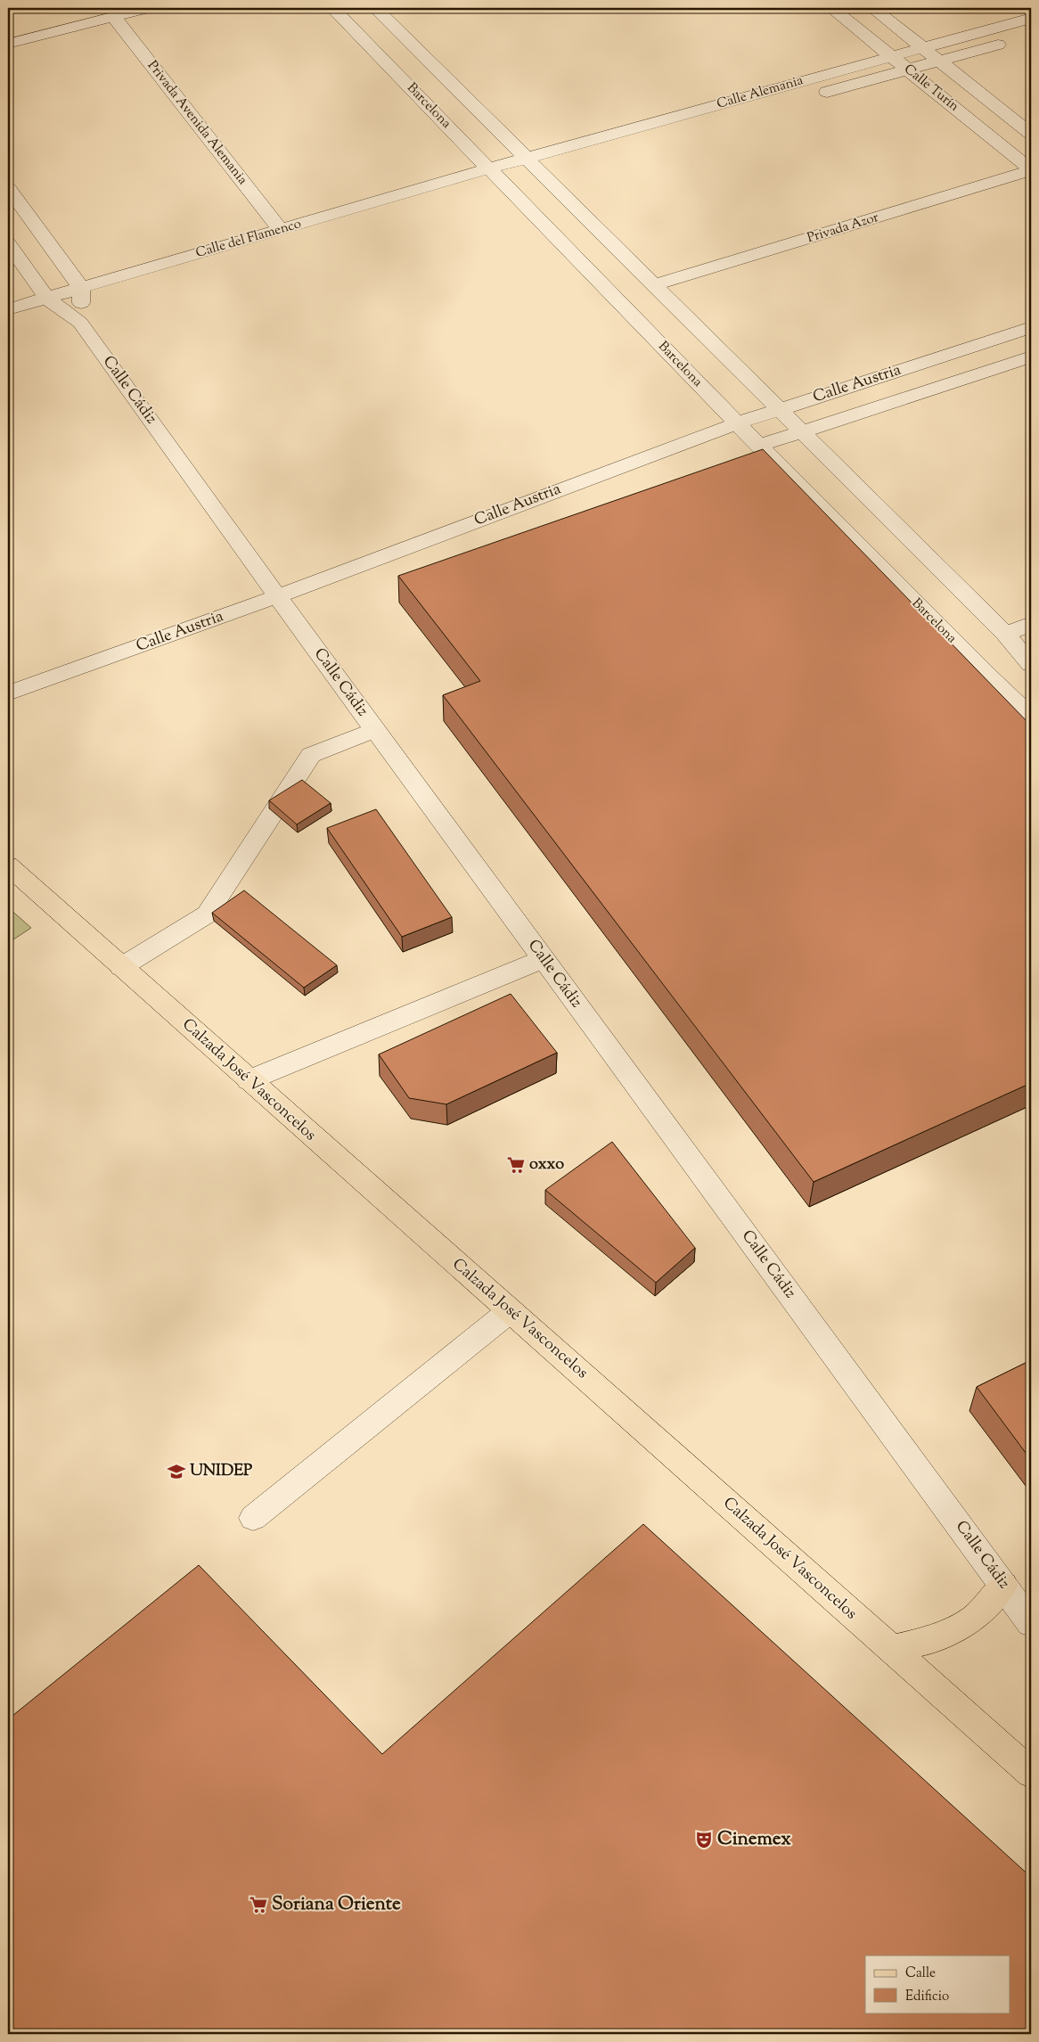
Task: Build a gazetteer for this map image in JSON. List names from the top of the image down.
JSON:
{
  "streets": {
    "main road": ["Calzada José Vasconcelos"],
    "street": [
      "Calle Turín",
      "Calle Alemania",
      "Barcelona",
      "Privada Avenida Alemania",
      "Privada Azor",
      "Calle del Flamenco",
      "Calle Austria",
      "Calle Cádiz"
    ]
  },
  "crossings": [
    ["Calle Turín", "Calle Alemania"],
    ["Calle Turín", "Privada Azor"],
    ["Calle Alemania", "Barcelona"],
    ["Calle Alemania", "Calle del Flamenco"],
    ["Barcelona", "Privada Azor"],
    ["Barcelona", "Calle del Flamenco"],
    ["Barcelona", "Calle Austria"],
    ["Privada Avenida Alemania", "Calle del Flamenco"],
    ["Calle del Flamenco", "Calle Cádiz"],
    ["Calle Austria", "Calle Cádiz"]
  ],
  "places": {
    "supermarket": ["oxxo", "Soriana Oriente"],
    "school or university": ["UNIDEP"],
    "theatre": ["Cinemex"]
  },
  "legend": ["Calle", "Edificio"]
}
